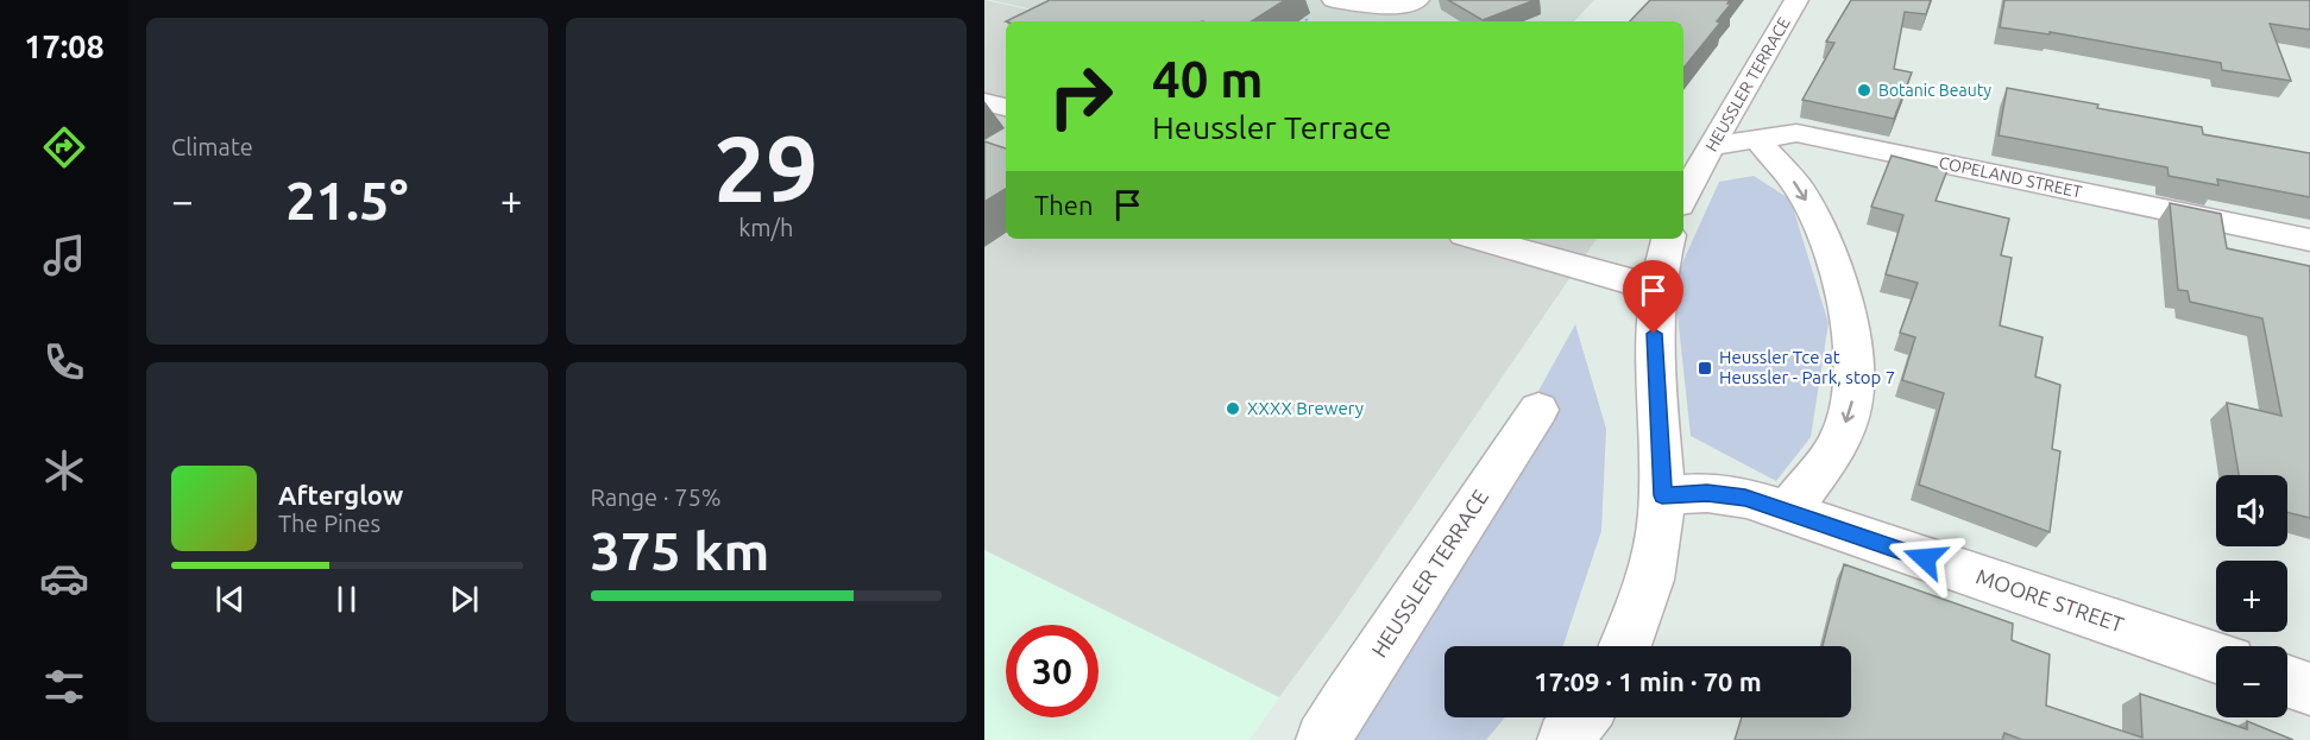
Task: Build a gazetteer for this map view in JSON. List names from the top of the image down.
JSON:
{
  "streets": {
    "street": ["HEUSSLER TERRACE", "COPELAND STREET", "MOORE STREET"]
  },
  "crossings": [
    ["HEUSSLER TERRACE", "COPELAND STREET"],
    ["HEUSSLER TERRACE", "MOORE STREET"]
  ],
  "places": {
    "other": ["Botanic Beauty", "XXXX Brewery"],
    "transit": ["Heussler Tce at Heussler - Park, stop 7"]
  },
  "page": {
    "tabs": "17:08",
    "tile": [
      "Climate",
      ["29", "km/h"],
      ["Range · 75%", "375 km"]
    ],
    "turn": ["40 m", "Heussler Terrace"],
    "heat": ["−", "21.5°", "+"],
    "then": "Then",
    "song": ["Afterglow", "The Pines"],
    "map_buttons": ["+", "−"],
    "limit": "30",
    "trip": "17:09 · 1 min · 70 m"
  }
}
